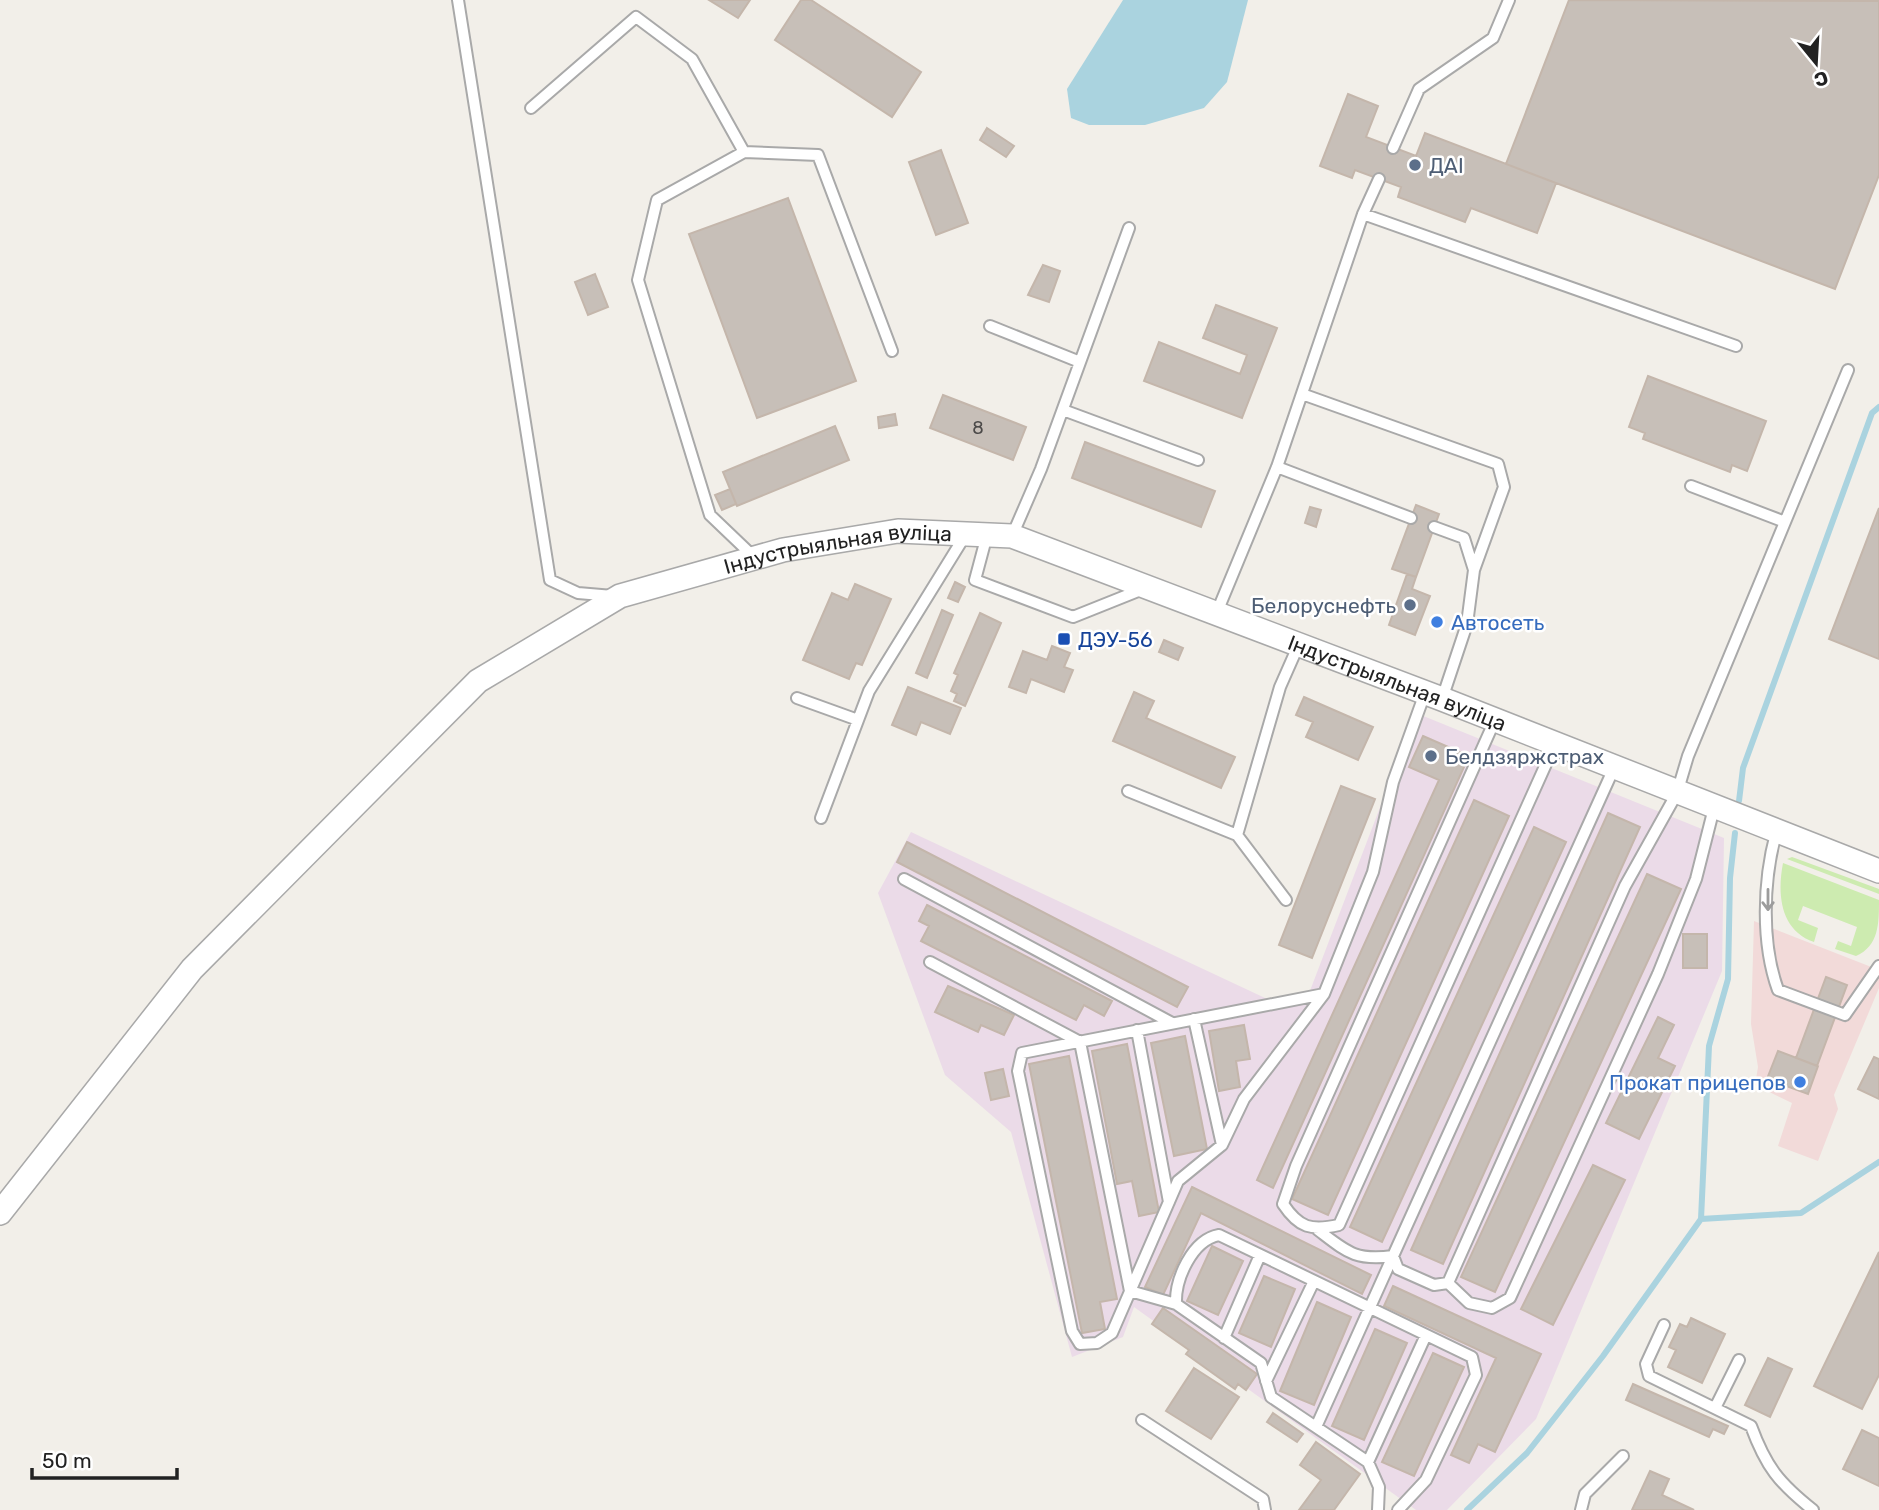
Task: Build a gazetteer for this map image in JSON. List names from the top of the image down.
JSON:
{
  "streets": {
    "street": ["Індустрыяльная вуліца"]
  },
  "places": {
    "other": [
      "ДАІ",
      "Белоруснефть",
      "Автосеть",
      "Белдзяржстрах",
      "Прокат прицепов"
    ],
    "transit": ["ДЭУ-56"]
  },
  "house_numbers": ["8"],
  "scale_bar": "50 m",
  "north": "bottom"
}
